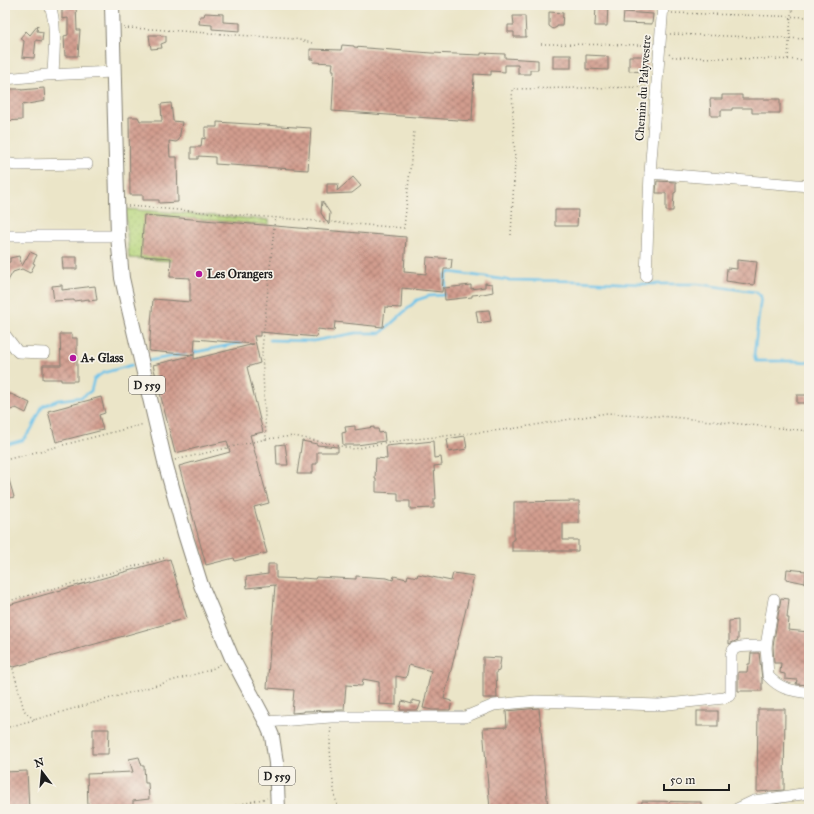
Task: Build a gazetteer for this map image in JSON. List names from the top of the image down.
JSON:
{
  "streets": {
    "main road": ["D 559"],
    "street": ["Chemin du Palyvestre"]
  },
  "places": ["Les Orangers", "A+ Glass"],
  "scale_bar": "50 m",
  "north": "top"
}
